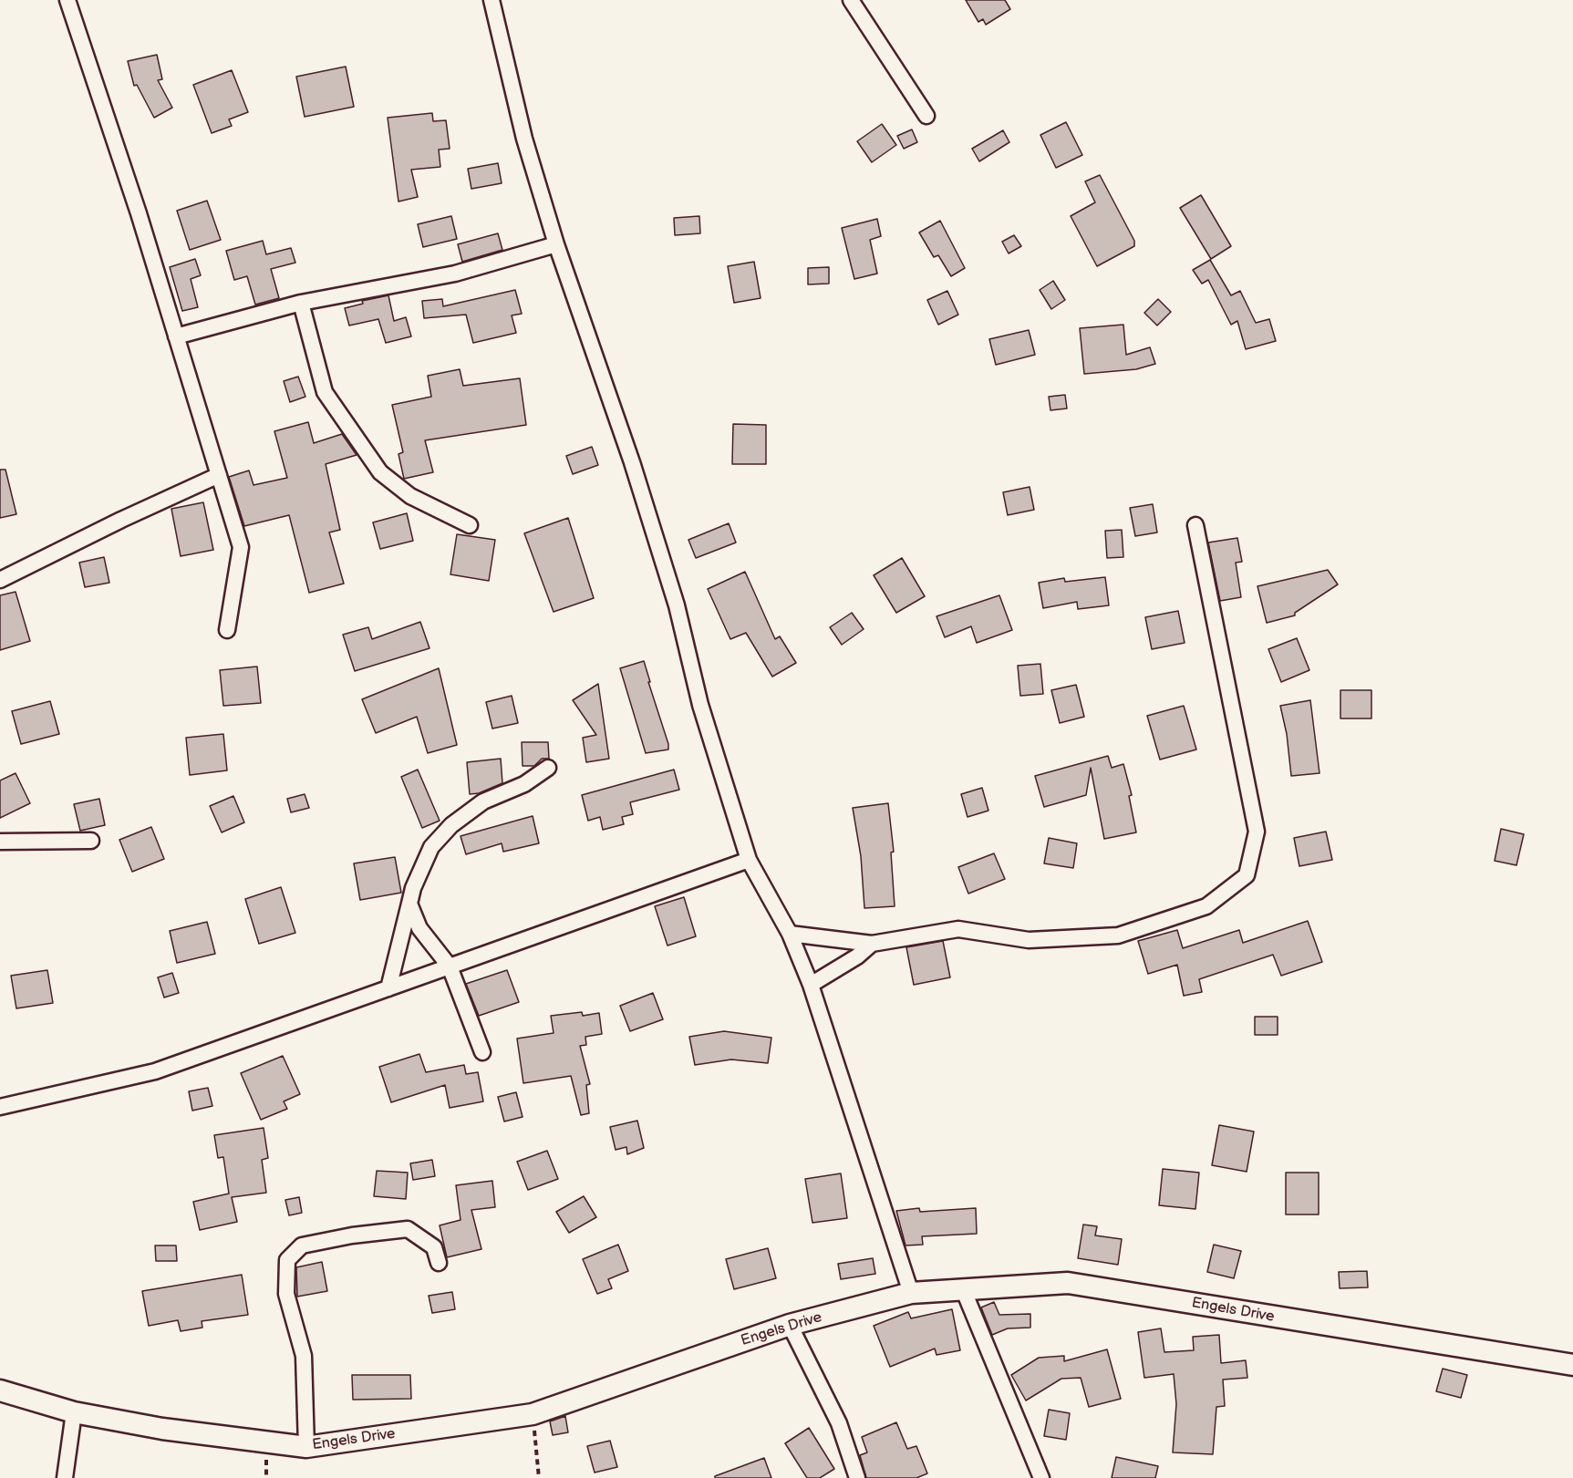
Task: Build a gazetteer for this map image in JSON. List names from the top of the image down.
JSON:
{
  "streets": {
    "street": ["Engels Drive"]
  }
}
